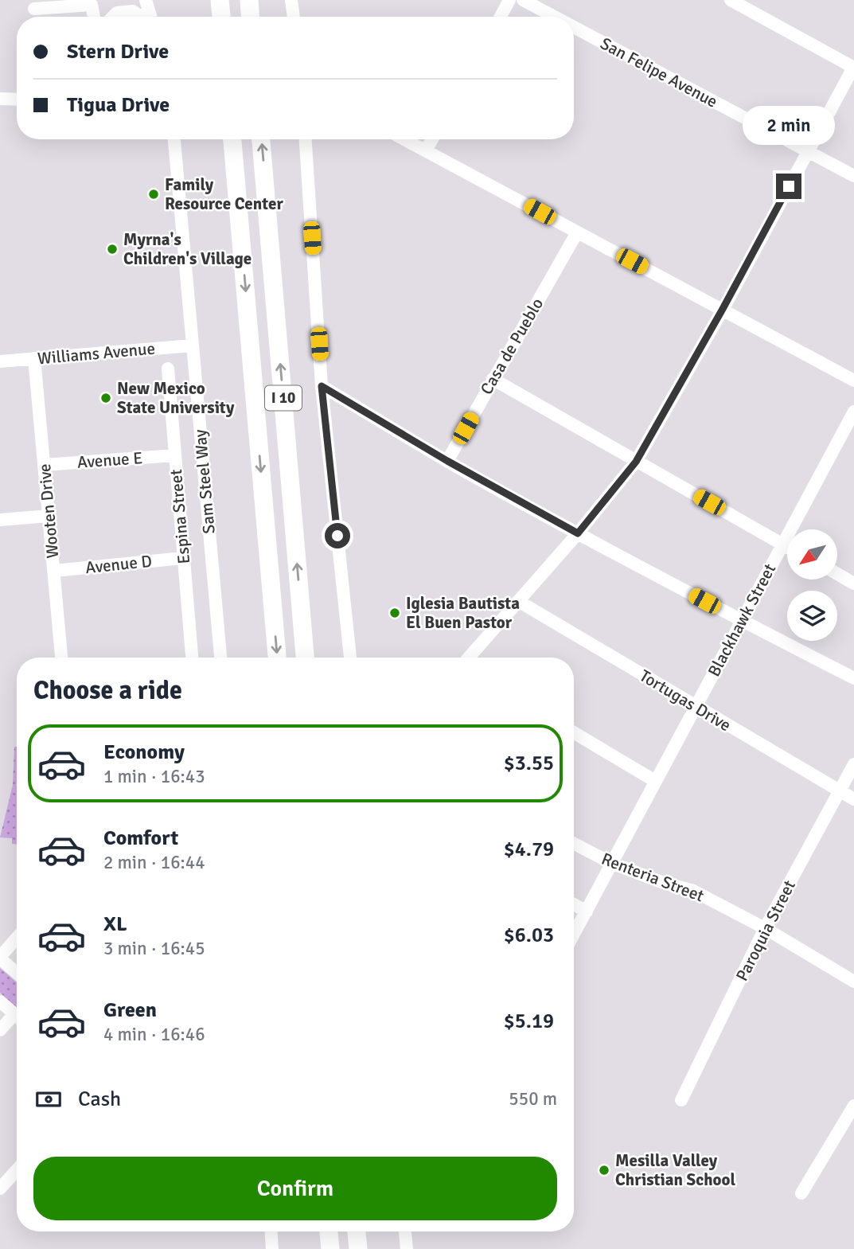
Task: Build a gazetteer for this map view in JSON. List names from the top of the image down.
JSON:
{
  "streets": {
    "highway": ["I 10"],
    "street": [
      "San Felipe Avenue",
      "Casa de Pueblo",
      "Williams Avenue",
      "Avenue E",
      "Sam Steel Way",
      "Wooten Drive",
      "Espina Street",
      "Avenue D",
      "Blackhawk Street",
      "Tortugas Drive",
      "Renteria Street",
      "Paroquia Street"
    ]
  },
  "crossings": [
    ["Williams Avenue", "Sam Steel Way"],
    ["Williams Avenue", "Wooten Drive"],
    ["Avenue E", "Wooten Drive"],
    ["Avenue E", "Espina Street"],
    ["Wooten Drive", "Avenue D"],
    ["Espina Street", "Avenue D"],
    ["Blackhawk Street", "Tortugas Drive"],
    ["Blackhawk Street", "Renteria Street"],
    ["Tortugas Drive", "Paroquia Street"],
    ["Renteria Street", "Paroquia Street"]
  ],
  "places": [
    "Family Resource Center",
    "Myrna's Children's Village",
    "New Mexico State University",
    "Iglesia Bautista El Buen Pastor",
    "Mesilla Valley Christian School"
  ],
  "north": "bottom left",
  "page": {
    "banner": ["Stern Drive", "Tigua Drive"],
    "bubble": "2 min",
    "heading": "Choose a ride",
    "list": [
      {
        "name": "Economy",
        "note": "1 min · 16:43",
        "value": "$3.55"
      },
      {
        "name": "Comfort",
        "note": "2 min · 16:44",
        "value": "$4.79"
      },
      {
        "name": "XL",
        "note": "3 min · 16:45",
        "value": "$6.03"
      },
      {
        "name": "Green",
        "note": "4 min · 16:46",
        "value": "$5.19"
      }
    ],
    "pay": ["Cash", "550 m"],
    "buttons": "Confirm"
  }
}
